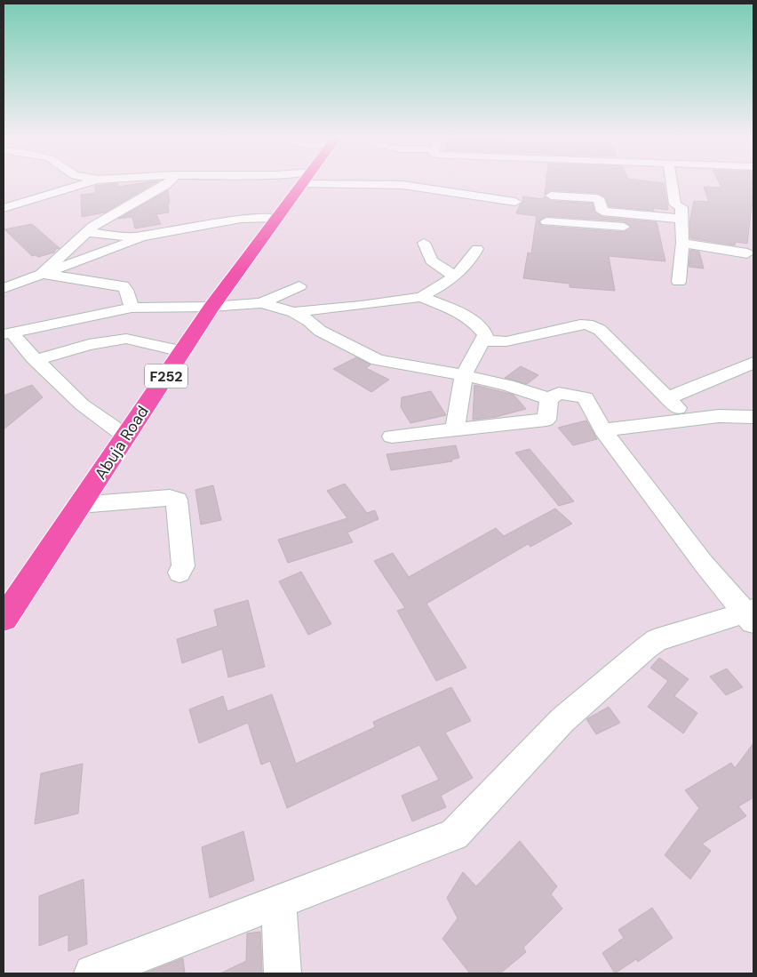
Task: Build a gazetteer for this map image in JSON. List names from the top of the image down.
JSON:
{
  "streets": {
    "main road": ["F252", "Abuja Road"]
  }
}
